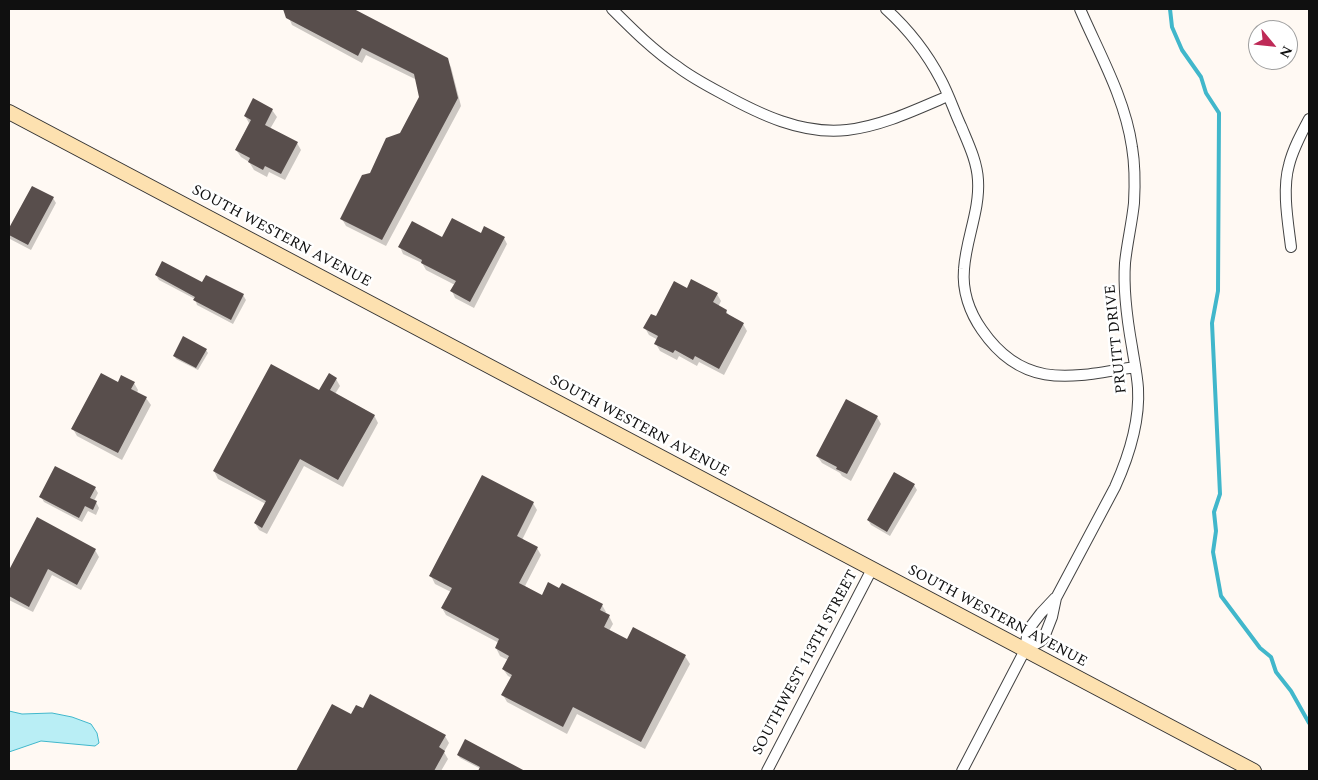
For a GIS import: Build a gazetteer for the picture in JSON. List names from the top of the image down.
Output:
{
  "streets": {
    "main road": ["SOUTH WESTERN AVENUE"],
    "street": ["PRUITT DRIVE", "SOUTHWEST 113TH STREET"]
  },
  "crossings": [
    ["SOUTH WESTERN AVENUE", "PRUITT DRIVE"],
    ["SOUTH WESTERN AVENUE", "SOUTHWEST 113TH STREET"]
  ],
  "north": "bottom right"
}
